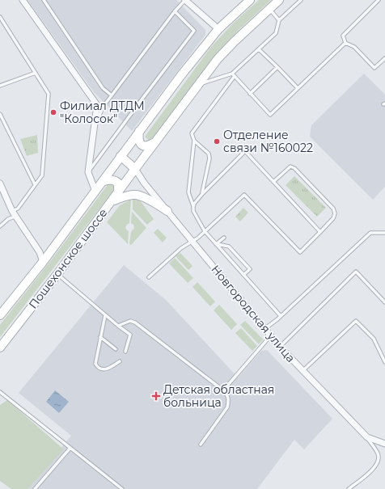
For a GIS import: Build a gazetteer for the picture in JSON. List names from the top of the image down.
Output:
{
  "streets": {
    "main road": ["Пошехонское шоссе"],
    "street": ["Новгородская улица"]
  },
  "crossings": [
    ["Пошехонское шоссе", "Новгородская улица"]
  ],
  "places": {
    "other": ["Филиал ДТДМ \"Колосок\"", "Отделение связи №160022"],
    "health": ["Детская областная больница"]
  }
}
